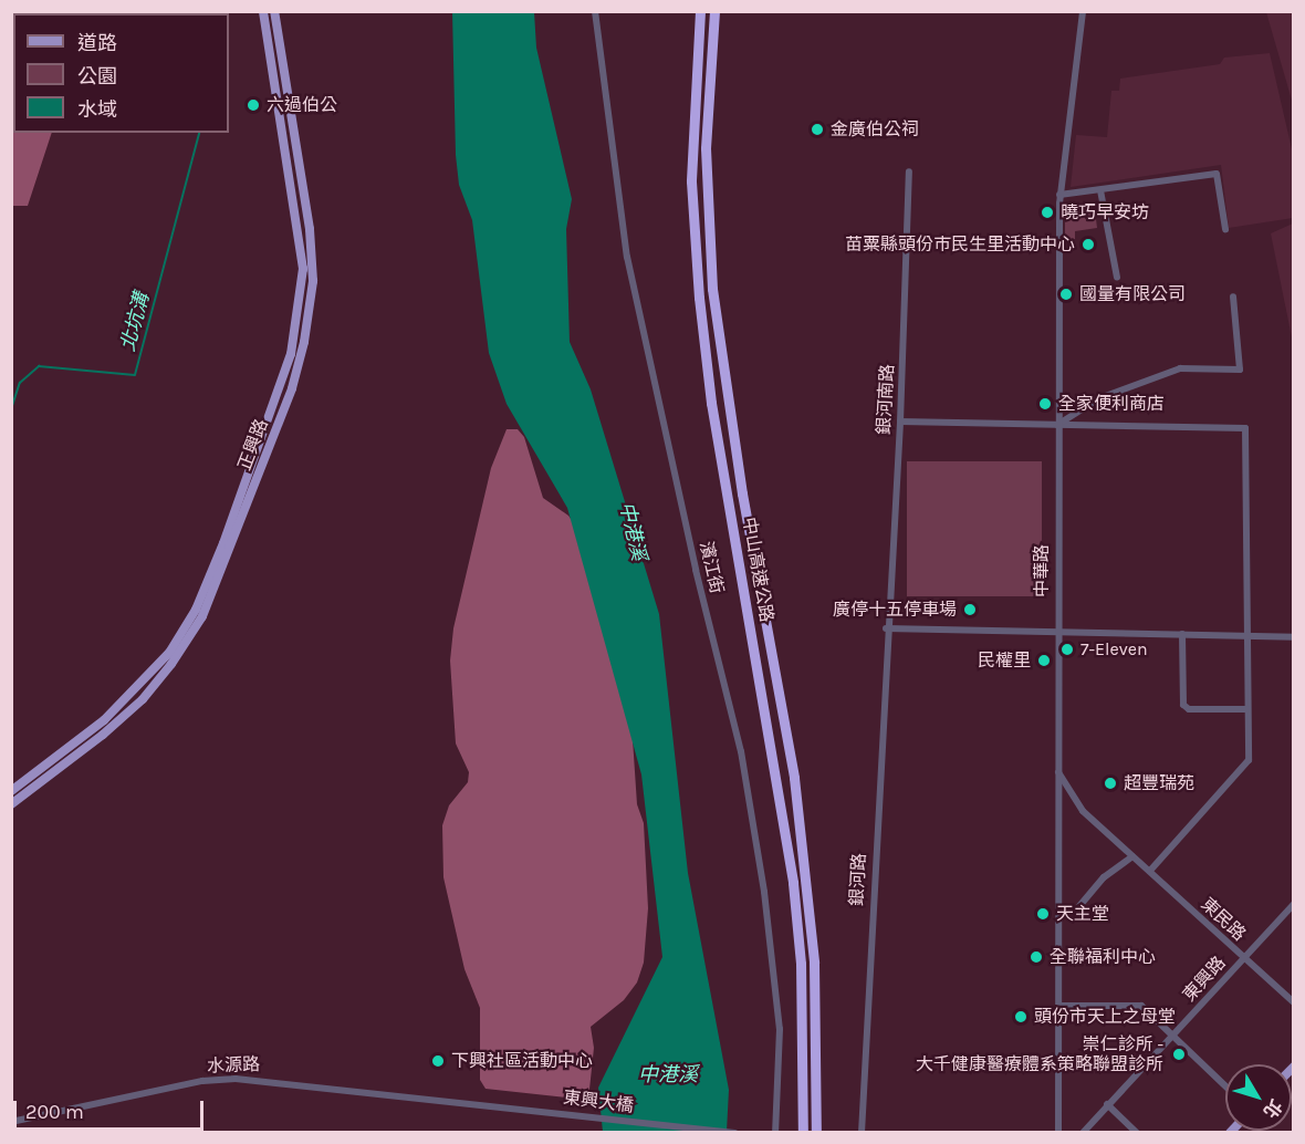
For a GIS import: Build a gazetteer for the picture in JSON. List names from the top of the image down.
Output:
{
  "streets": {
    "highway": ["中山高速公路"],
    "main road": ["正興路"],
    "street": [
      "銀河南路",
      "濱江街",
      "中華路",
      "銀河路",
      "東民路",
      "東興路",
      "水源路",
      "東興大橋"
    ]
  },
  "crossings": [
    ["銀河南路", "銀河路"],
    ["中華路", "東民路"],
    ["東民路", "東興路"],
    ["水源路", "東興大橋"]
  ],
  "water": ["北坑溝", "中港溪"],
  "places": [
    "六過伯公",
    "金廣伯公祠",
    "曉巧早安坊",
    "苗粟縣頭份巿民生里活動中心",
    "國量有限公司",
    "全家便利商店",
    "廣停十五停車場",
    "7-Eleven",
    "民權里",
    "超豐瑞苑",
    "天主堂",
    "全聯福利中心",
    "頭份市天上之母堂",
    "崇仁診所 - 大千健康醫療體系策略聯盟診所",
    "下興社區活動中心"
  ],
  "legend": ["道路", "公園", "水域"],
  "scale_bar": "200 m",
  "north": "bottom right"
}
